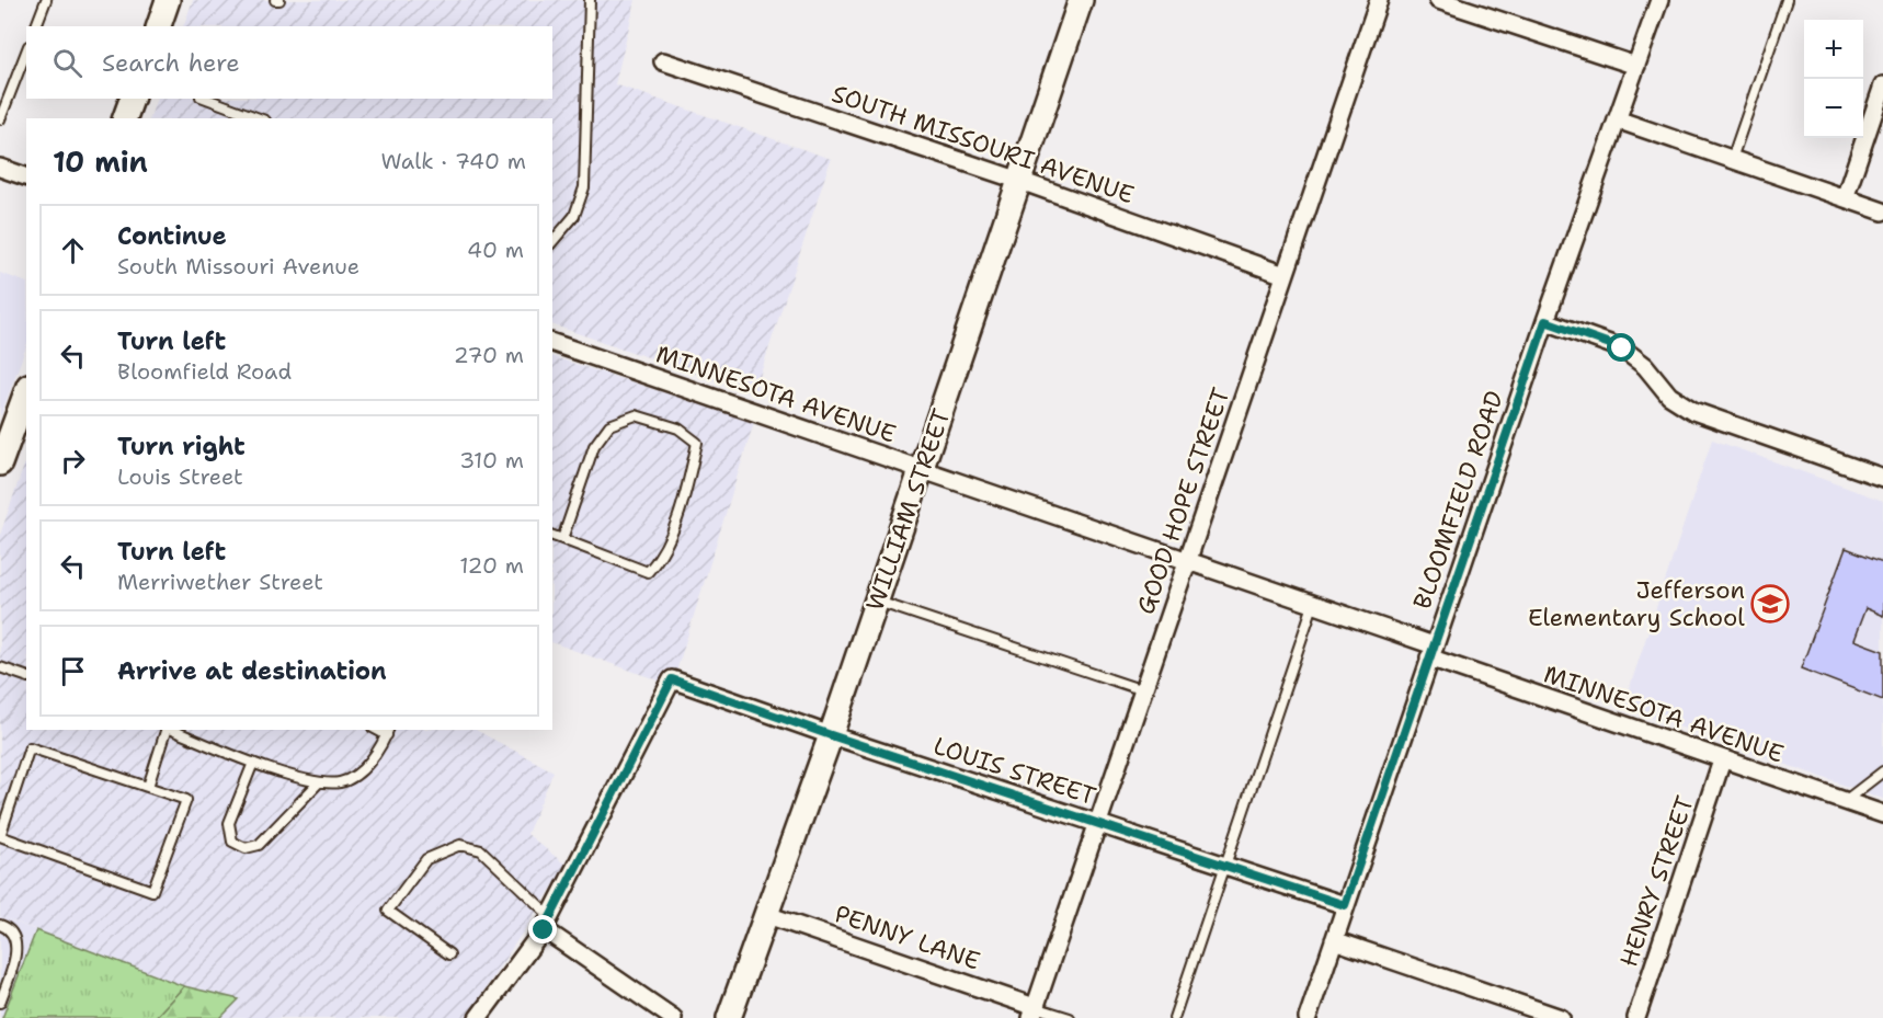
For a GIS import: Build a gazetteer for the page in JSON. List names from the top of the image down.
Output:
{
  "streets": {
    "main road": ["WILLIAM STREET"],
    "street": [
      "SOUTH MISSOURI AVENUE",
      "MINNESOTA AVENUE",
      "BLOOMFIELD ROAD",
      "GOOD HOPE STREET",
      "LOUIS STREET",
      "HENRY STREET",
      "PENNY LANE"
    ]
  },
  "crossings": [
    ["SOUTH MISSOURI AVENUE", "GOOD HOPE STREET"],
    ["SOUTH MISSOURI AVENUE", "WILLIAM STREET"],
    ["MINNESOTA AVENUE", "BLOOMFIELD ROAD"],
    ["MINNESOTA AVENUE", "GOOD HOPE STREET"],
    ["MINNESOTA AVENUE", "WILLIAM STREET"],
    ["MINNESOTA AVENUE", "HENRY STREET"],
    ["BLOOMFIELD ROAD", "LOUIS STREET"],
    ["GOOD HOPE STREET", "LOUIS STREET"],
    ["GOOD HOPE STREET", "PENNY LANE"],
    ["WILLIAM STREET", "LOUIS STREET"],
    ["WILLIAM STREET", "PENNY LANE"]
  ],
  "places": {
    "school or university": ["Jefferson Elementary School"]
  },
  "page": {
    "map_buttons": ["+", "−"],
    "search": "Search here",
    "heading": ["10 min", "Walk · 740 m"],
    "list": [
      ["Continue", "South Missouri Avenue", "40 m"],
      ["Turn left", "Bloomfield Road", "270 m"],
      ["Turn right", "Louis Street", "310 m"],
      ["Turn left", "Merriwether Street", "120 m"],
      "Arrive at destination"
    ]
  }
}
